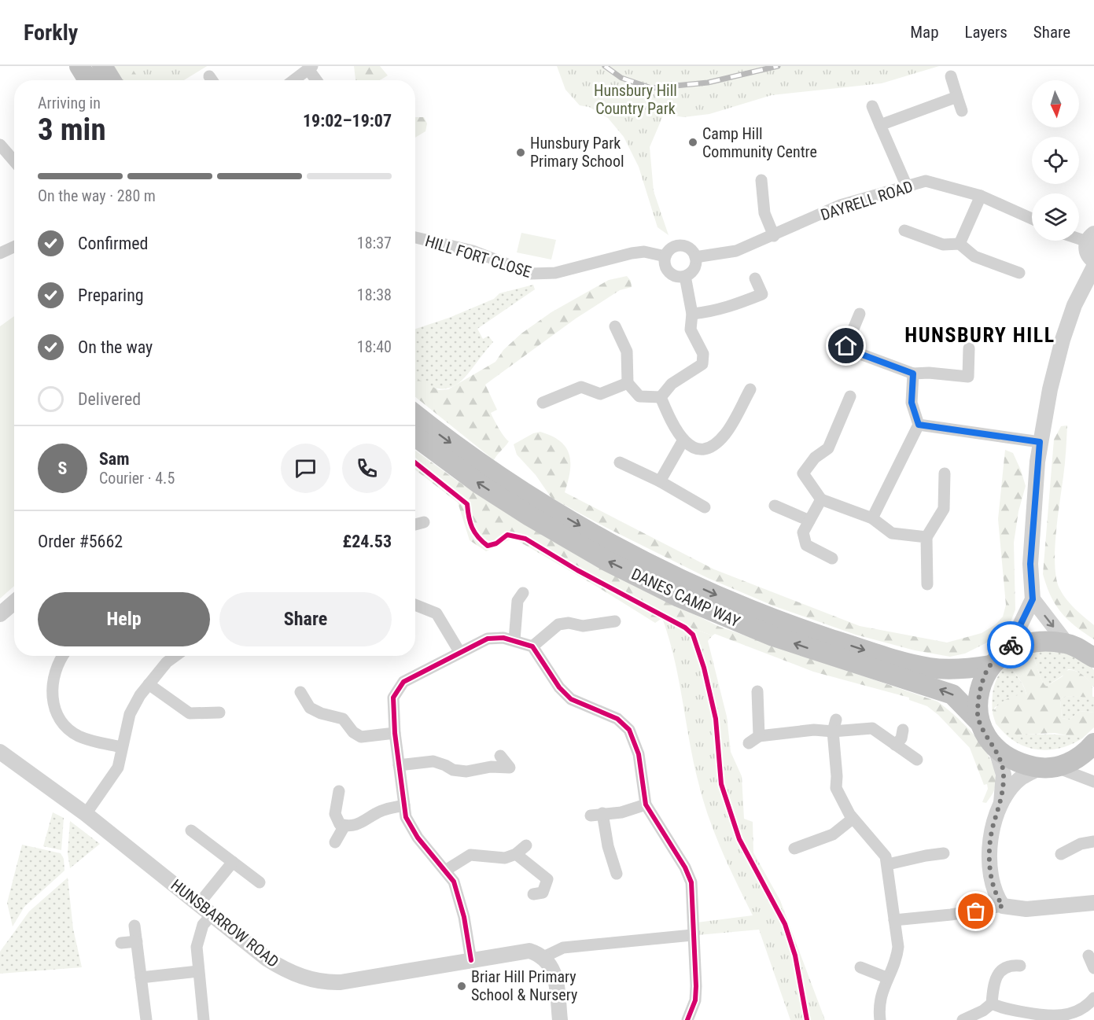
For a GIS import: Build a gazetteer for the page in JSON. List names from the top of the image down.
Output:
{
  "streets": {
    "highway": ["DANES CAMP WAY"],
    "street": ["DAYRELL ROAD", "HILL FORT CLOSE", "HUNSBARROW ROAD"]
  },
  "crossings": [
    ["DAYRELL ROAD", "HILL FORT CLOSE"]
  ],
  "districts": ["HUNSBURY HILL"],
  "parks": ["Hunsbury Hill Country Park"],
  "places": ["Camp Hill Community Centre", "Hunsbury Park Primary School", "Briar Hill Primary School & Nursery"],
  "north": "bottom",
  "page": {
    "header": "Forkly",
    "nav": ["Map", "Layers", "Share"],
    "heading": ["3 min", "Arriving in", "19:02–19:07"],
    "panel": [
      "Sam",
      "Courier · 4.5",
      "Order #5662",
      "£24.53"
    ],
    "bar": "On the way · 280 m",
    "list": [
      ["Confirmed", "18:37"],
      ["Preparing", "18:38"],
      ["On the way", "18:40"],
      "Delivered"
    ],
    "round": "S",
    "buttons": ["Help", "Share"]
  }
}
